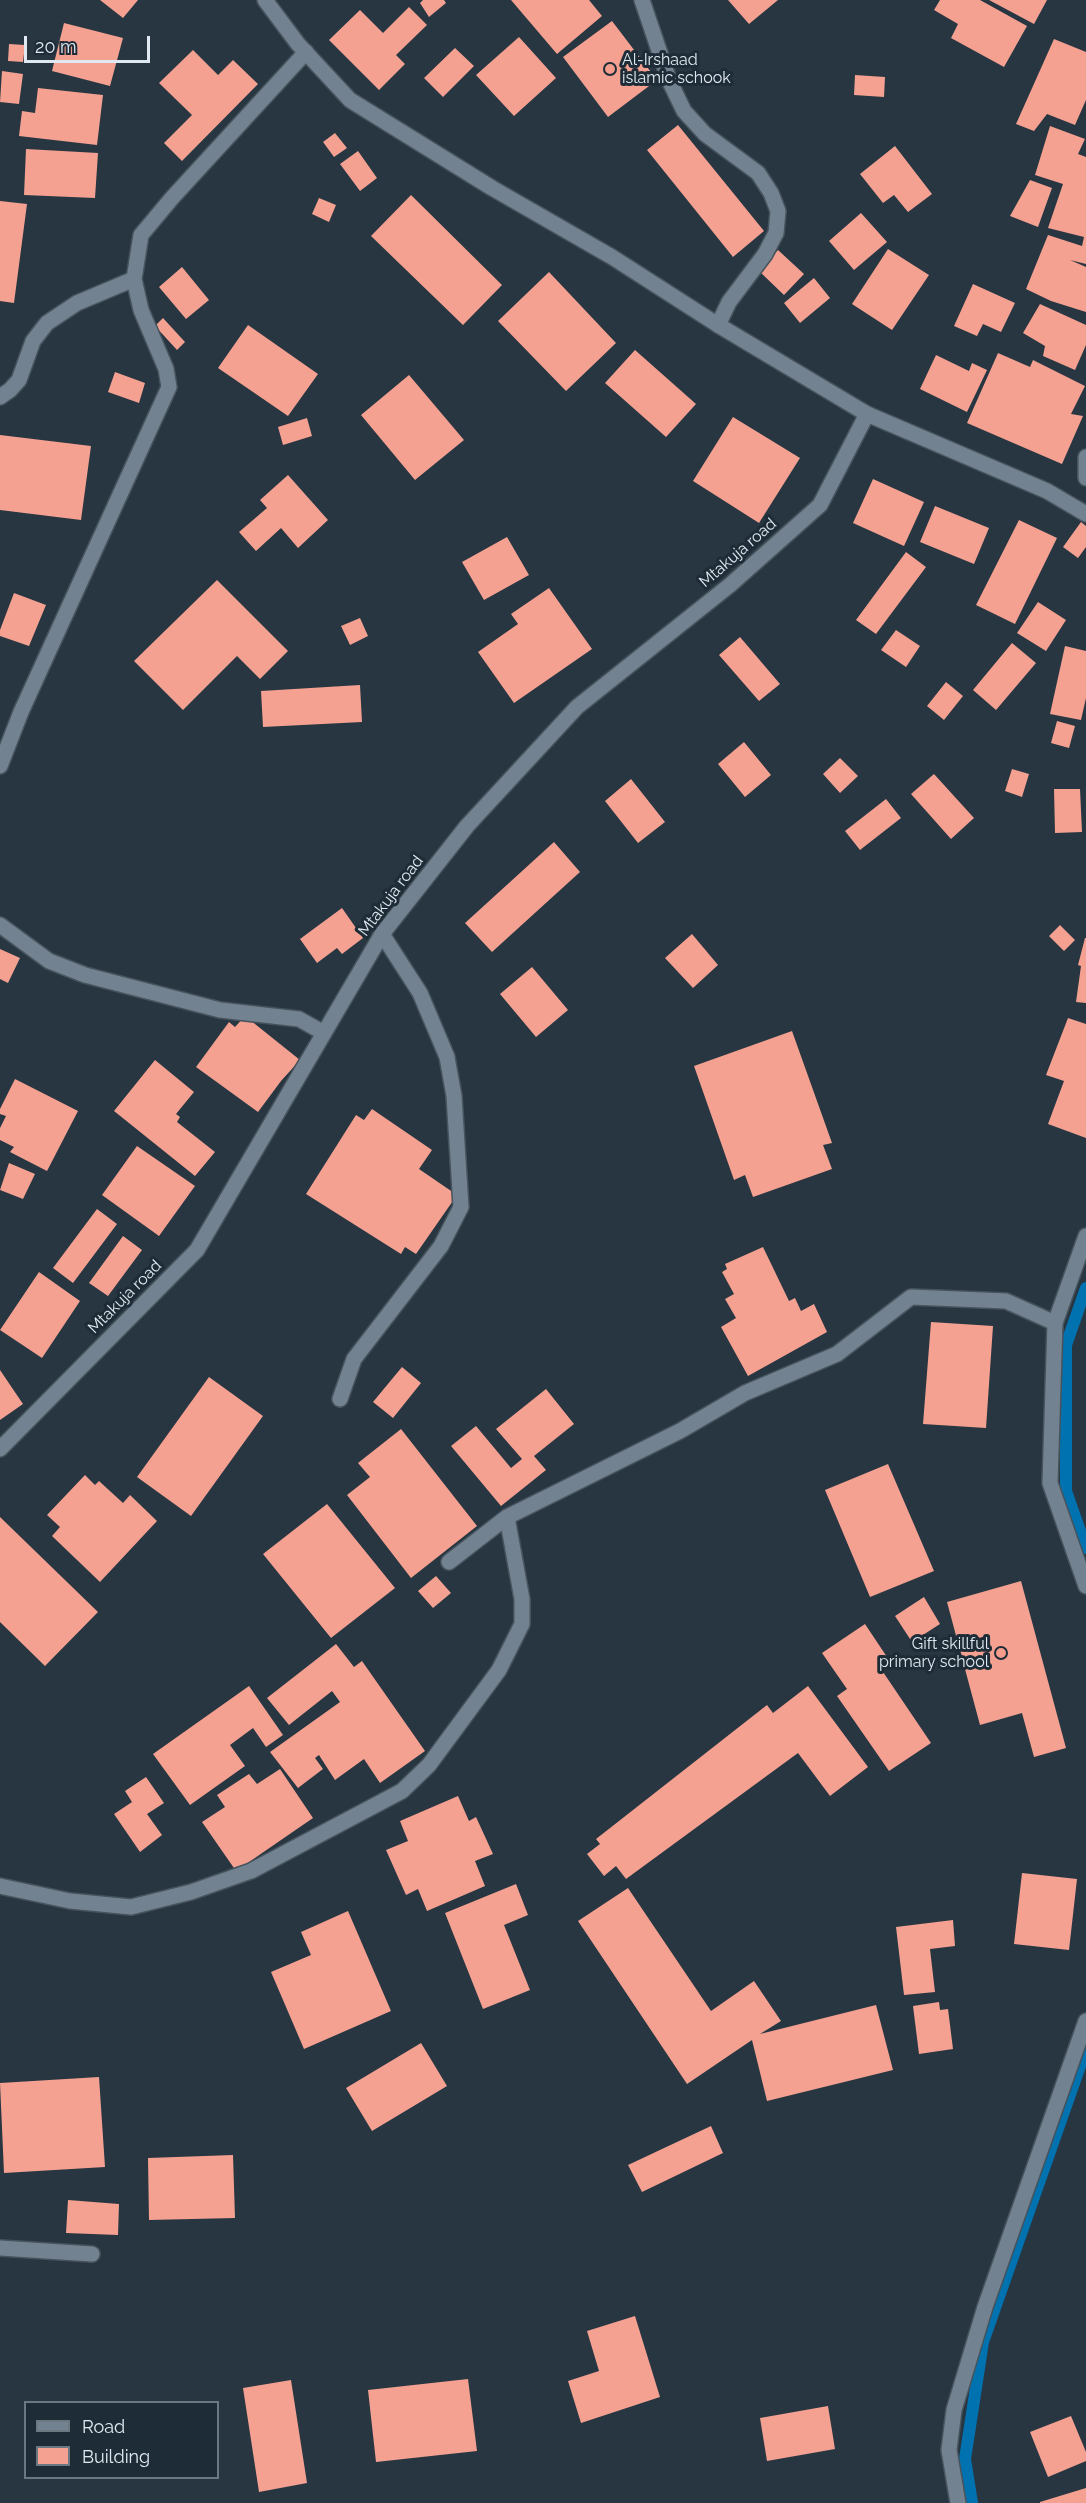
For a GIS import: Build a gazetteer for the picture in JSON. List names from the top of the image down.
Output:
{
  "streets": {
    "street": ["Mtakuja road"]
  },
  "places": ["Al-Irshaad islamic schook", "Gift skillful primary school"],
  "legend": ["Road", "Building"],
  "scale_bar": "20 m"
}
